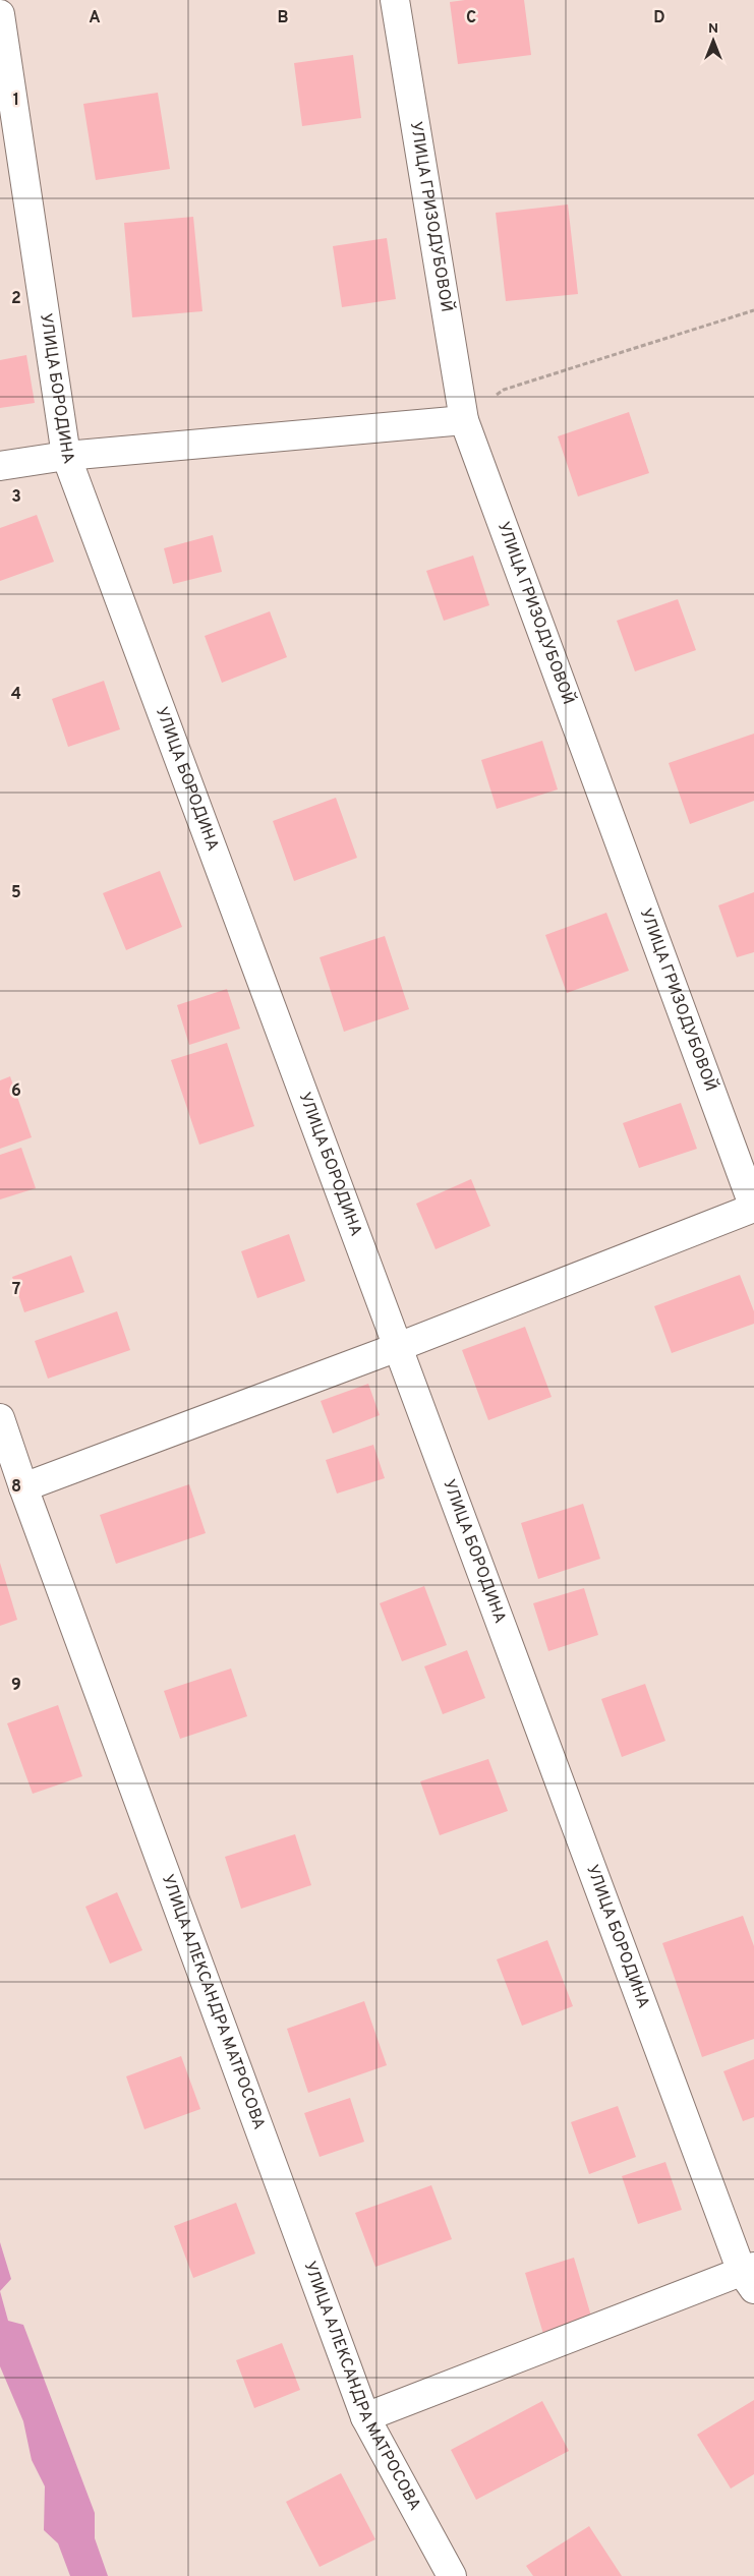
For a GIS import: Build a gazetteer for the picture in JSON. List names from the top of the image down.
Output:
{
  "streets": {
    "street": ["УЛИЦА ГРИЗОДУБОВОЙ", "УЛИЦА БОРОДИНА", "УЛИЦА АЛЕКСАНДРА МАТРОСОВА"]
  },
  "north": "top",
  "grid": {
    "columns": [
      "A",
      "B",
      "C",
      "D"
    ],
    "rows": [
      "1",
      "2",
      "3",
      "4",
      "5",
      "6",
      "7",
      "8",
      "9"
    ]
  }
}
